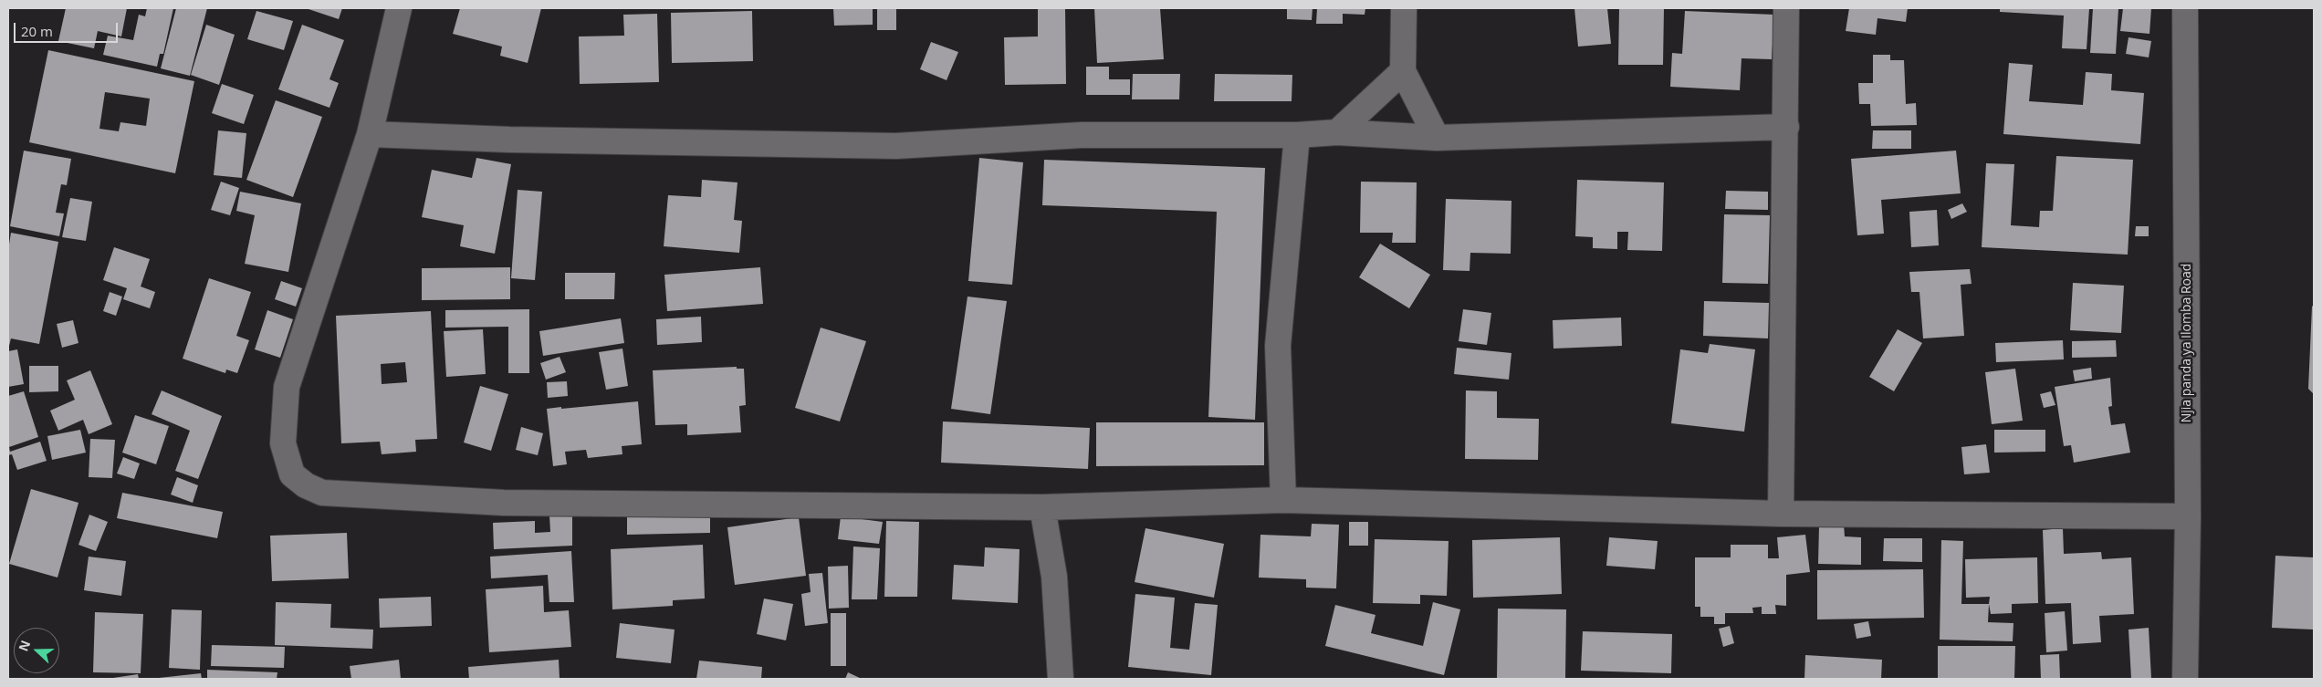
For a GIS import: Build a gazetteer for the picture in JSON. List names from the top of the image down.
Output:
{
  "streets": {
    "street": ["Njia panda ya Ilomba Road"]
  },
  "scale_bar": "20 m",
  "north": "left"
}
